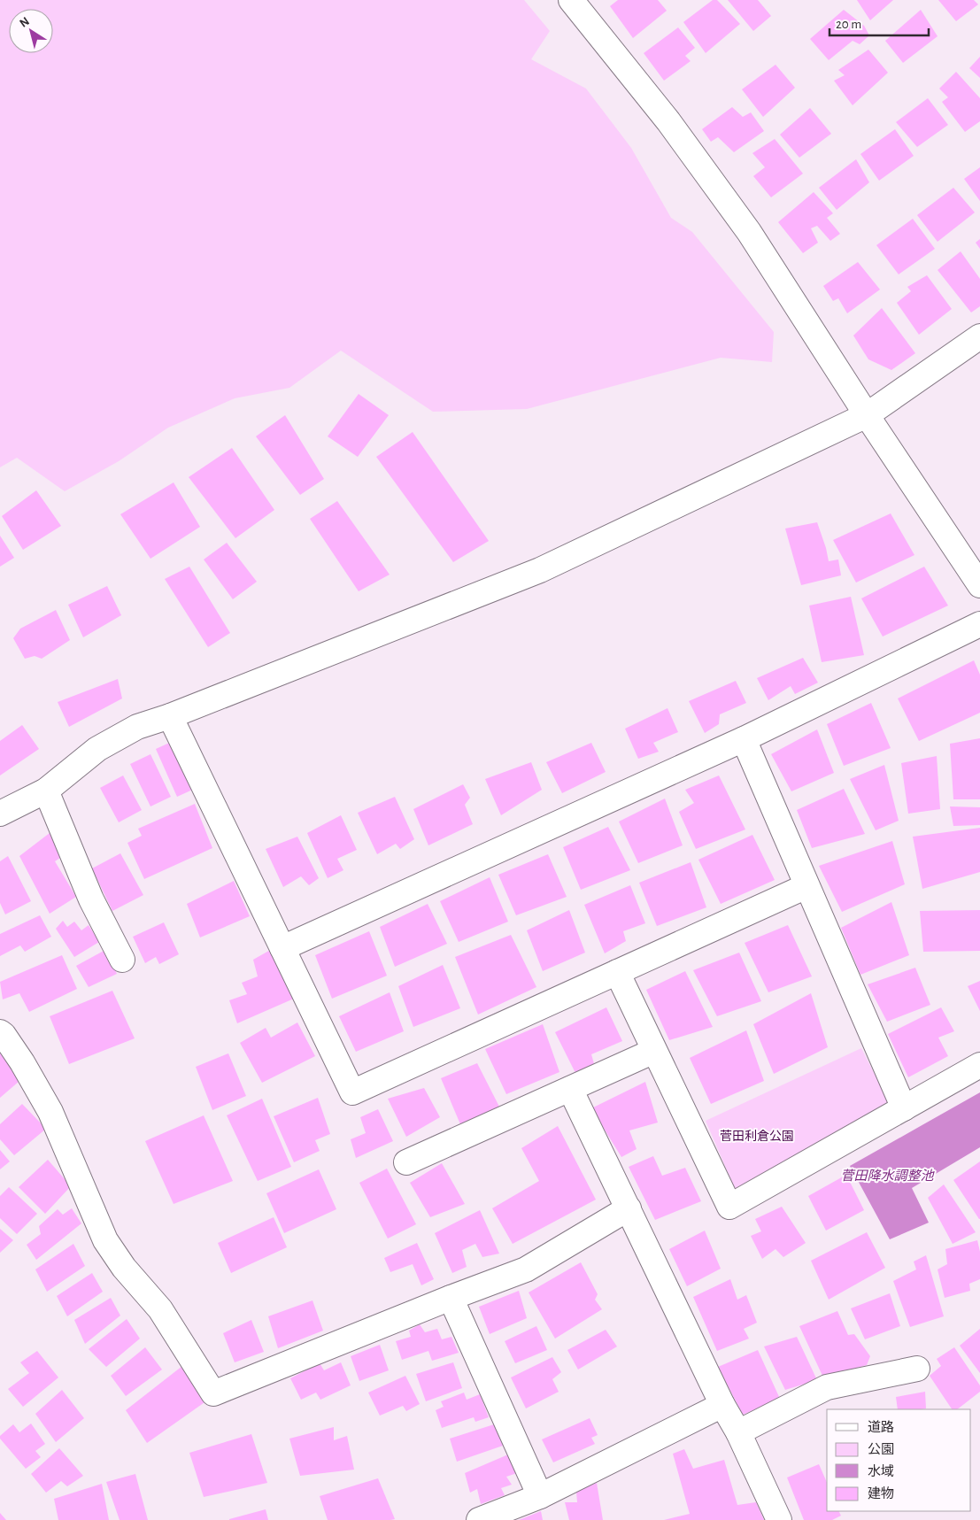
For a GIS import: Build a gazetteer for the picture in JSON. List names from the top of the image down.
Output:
{
  "water": ["菅田降水調整池"],
  "parks": ["菅田利倉公園"],
  "legend": [
    "道路",
    "公園",
    "水域",
    "建物"
  ],
  "scale_bar": "20 m",
  "north": "top left"
}
